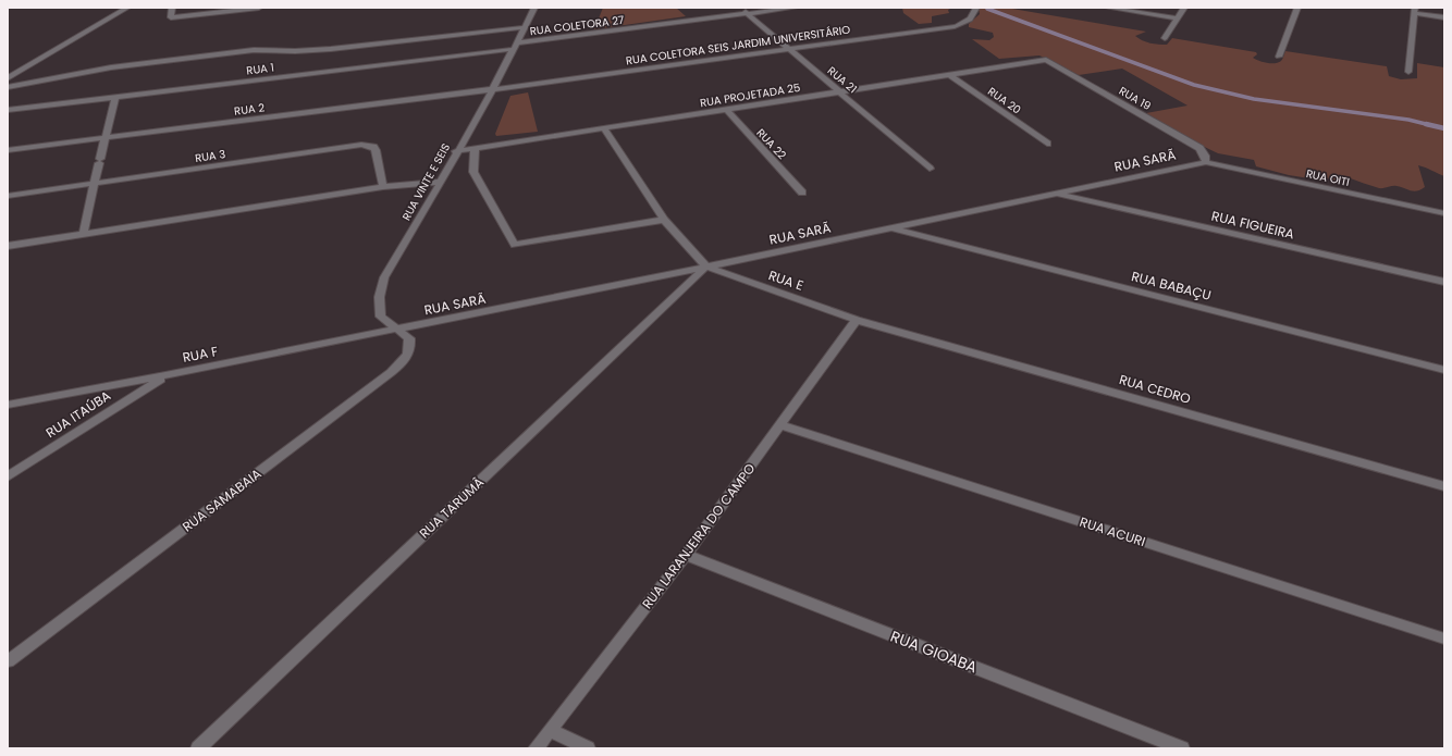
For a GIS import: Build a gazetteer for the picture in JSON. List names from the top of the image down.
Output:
{
  "streets": {
    "street": [
      "RUA COLETORA 27",
      "RUA COLETORA SEIS JARDIM UNIVERSITÁRIO",
      "RUA 1",
      "RUA 21",
      "RUA PROJETADA 25",
      "RUA 19",
      "RUA 20",
      "RUA 2",
      "RUA 22",
      "RUA 3",
      "RUA SARÃ",
      "RUA OITI",
      "RUA VINTE E SEIS",
      "RUA FIGUEIRA",
      "RUA E",
      "RUA BABAÇU",
      "RUA F",
      "RUA CEDRO",
      "RUA ITAÚBA",
      "RUA SAMABAIA",
      "RUA TARUMÂ",
      "RUA ACURI",
      "RUA LARANJEIRA DO CAMPO",
      "RUA GIOABA"
    ]
  },
  "crossings": [
    ["RUA COLETORA 27", "RUA 1"],
    ["RUA COLETORA 27", "RUA 21"],
    ["RUA COLETORA 27", "RUA VINTE E SEIS"],
    ["RUA COLETORA SEIS JARDIM UNIVERSITÁRIO", "RUA 21"],
    ["RUA COLETORA SEIS JARDIM UNIVERSITÁRIO", "RUA 2"],
    ["RUA COLETORA SEIS JARDIM UNIVERSITÁRIO", "RUA VINTE E SEIS"],
    ["RUA 1", "RUA VINTE E SEIS"],
    ["RUA 21", "RUA PROJETADA 25"],
    ["RUA PROJETADA 25", "RUA 19"],
    ["RUA PROJETADA 25", "RUA 20"],
    ["RUA PROJETADA 25", "RUA 22"],
    ["RUA PROJETADA 25", "RUA VINTE E SEIS"],
    ["RUA 19", "RUA SARÃ"],
    ["RUA 19", "RUA OITI"],
    ["RUA 2", "RUA VINTE E SEIS"],
    ["RUA SARÃ", "RUA OITI"],
    ["RUA SARÃ", "RUA VINTE E SEIS"],
    ["RUA SARÃ", "RUA FIGUEIRA"],
    ["RUA SARÃ", "RUA E"],
    ["RUA SARÃ", "RUA BABAÇU"],
    ["RUA SARÃ", "RUA F"],
    ["RUA SARÃ", "RUA SAMABAIA"],
    ["RUA SARÃ", "RUA TARUMÂ"],
    ["RUA VINTE E SEIS", "RUA F"],
    ["RUA VINTE E SEIS", "RUA SAMABAIA"],
    ["RUA E", "RUA CEDRO"],
    ["RUA E", "RUA TARUMÂ"],
    ["RUA E", "RUA LARANJEIRA DO CAMPO"],
    ["RUA F", "RUA ITAÚBA"],
    ["RUA F", "RUA SAMABAIA"],
    ["RUA CEDRO", "RUA LARANJEIRA DO CAMPO"],
    ["RUA ACURI", "RUA LARANJEIRA DO CAMPO"],
    ["RUA LARANJEIRA DO CAMPO", "RUA GIOABA"]
  ]
}
